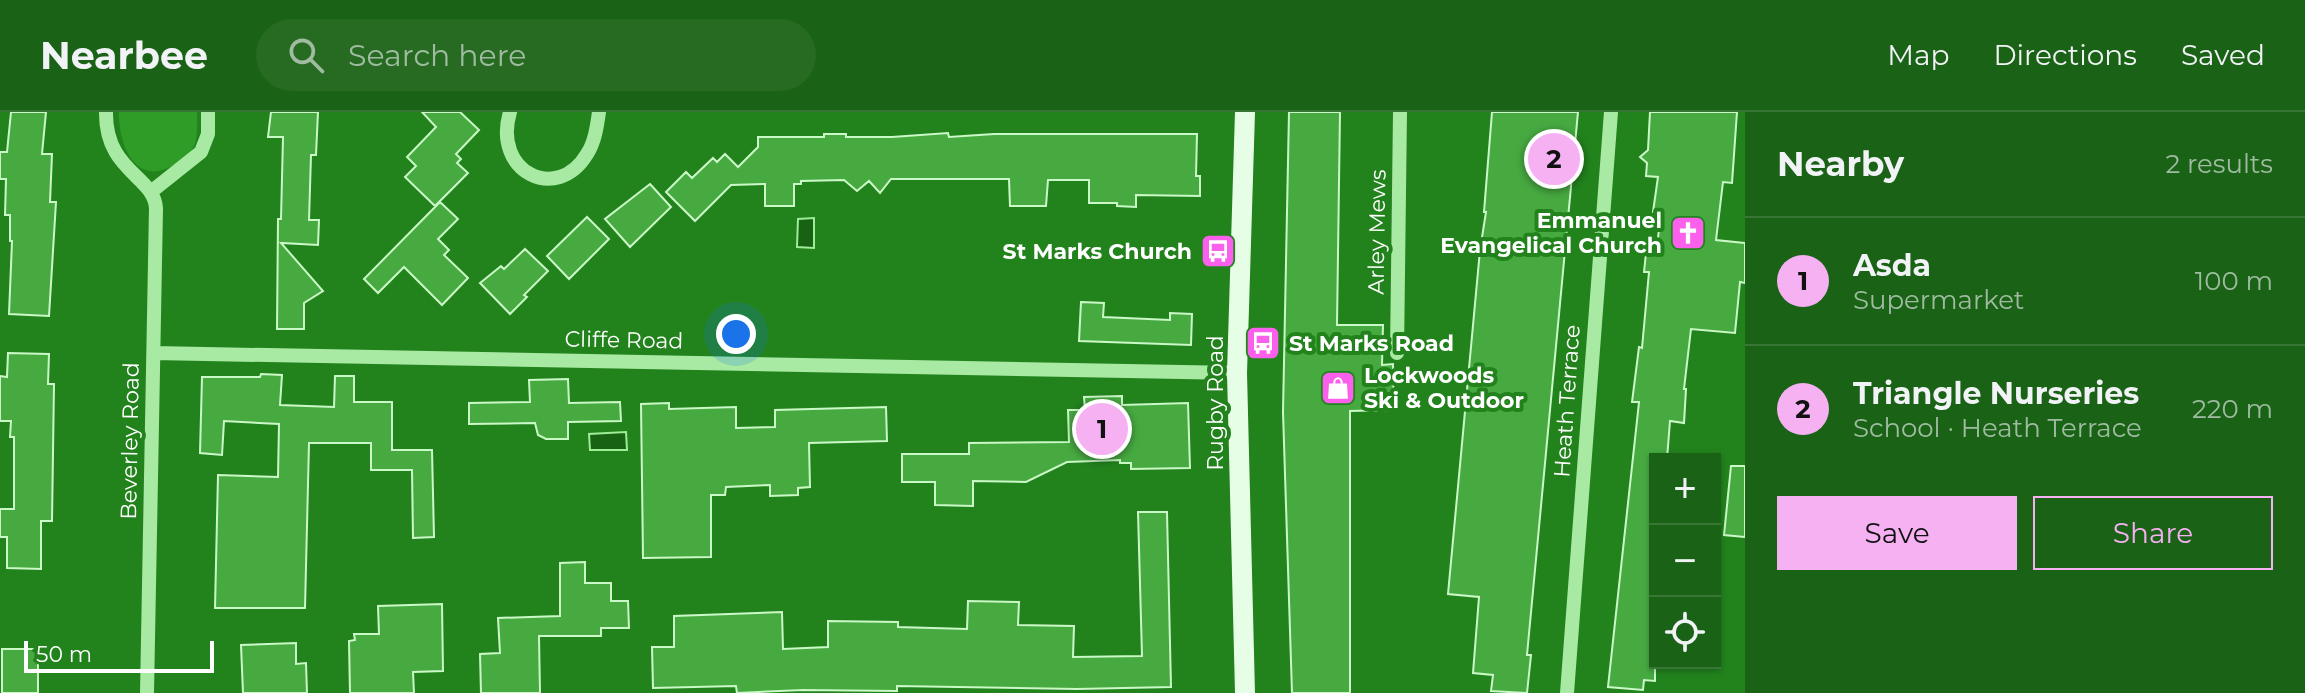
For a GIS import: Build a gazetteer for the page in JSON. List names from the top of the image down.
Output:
{
  "streets": {
    "main road": ["Rugby Road"],
    "street": [
      "Arley Mews",
      "Cliffe Road",
      "Heath Terrace",
      "Beverley Road"
    ]
  },
  "crossings": [
    ["Cliffe Road", "Rugby Road"],
    ["Cliffe Road", "Beverley Road"]
  ],
  "places": {
    "church": ["Emmanuel Evangelical Church"],
    "bus stop": ["St Marks Church", "St Marks Road"],
    "shop": ["Lockwoods Ski & Outdoor"]
  },
  "scale_bar": "50 m",
  "page": {
    "header": "Nearbee",
    "search": "Search here",
    "nav": ["Map", "Directions", "Saved"],
    "heading": ["Nearby", "2 results"],
    "pins": ["2", "1"],
    "list": [
      {
        "mark": "1",
        "name": "Asda",
        "note": "Supermarket",
        "value": "100 m"
      },
      {
        "mark": "2",
        "name": "Triangle Nurseries",
        "note": "School · Heath Terrace",
        "value": "220 m"
      }
    ],
    "map_buttons": ["+", "−"],
    "buttons": ["Save", "Share"],
    "scale": "50 m"
  }
}
